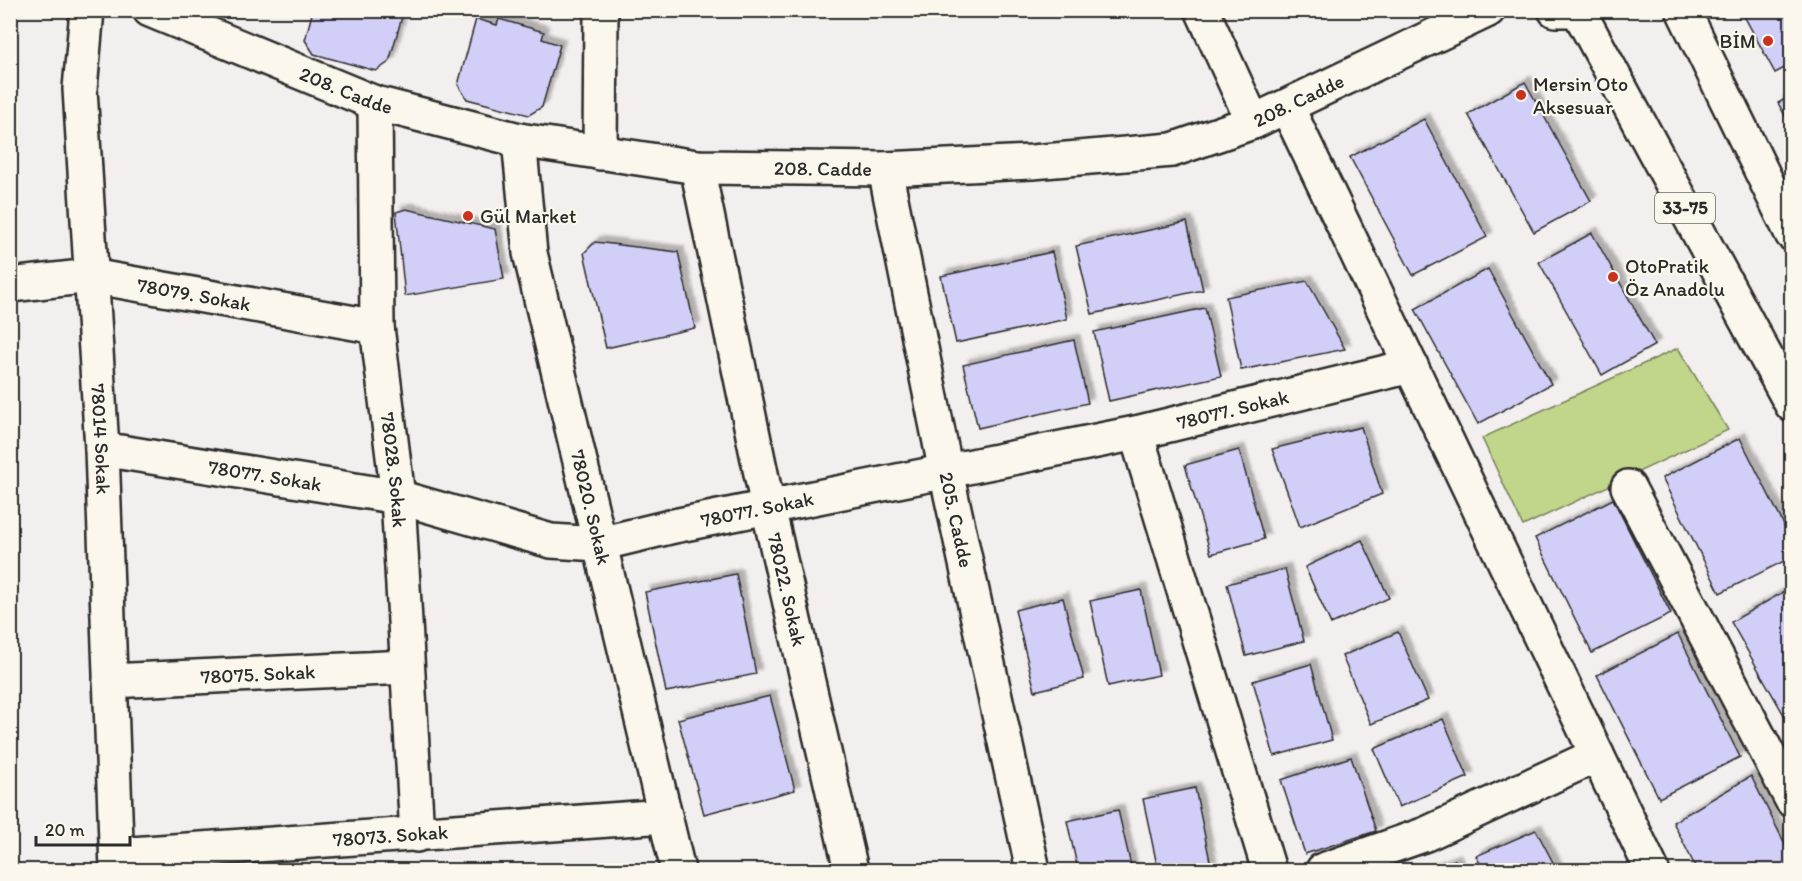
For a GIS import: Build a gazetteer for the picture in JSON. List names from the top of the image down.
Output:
{
  "streets": {
    "street": [
      "208. Cadde",
      "33-75",
      "78079. Sokak",
      "78077. Sokak",
      "78014 Sokak",
      "78028. Sokak",
      "78020. Sokak",
      "205. Cadde",
      "78022. Sokak",
      "78075. Sokak",
      "78073. Sokak"
    ]
  },
  "crossings": [
    ["208. Cadde", "78028. Sokak"],
    ["208. Cadde", "78020. Sokak"],
    ["208. Cadde", "205. Cadde"],
    ["208. Cadde", "78022. Sokak"],
    ["78079. Sokak", "78014 Sokak"],
    ["78079. Sokak", "78028. Sokak"],
    ["78077. Sokak", "78014 Sokak"],
    ["78077. Sokak", "78028. Sokak"],
    ["78077. Sokak", "78020. Sokak"],
    ["78077. Sokak", "205. Cadde"],
    ["78077. Sokak", "78022. Sokak"],
    ["78014 Sokak", "78075. Sokak"],
    ["78014 Sokak", "78073. Sokak"],
    ["78028. Sokak", "78075. Sokak"],
    ["78028. Sokak", "78073. Sokak"],
    ["78020. Sokak", "78073. Sokak"]
  ],
  "places": [
    "BİM",
    "Mersin Oto Aksesuar",
    "Gül Market",
    "OtoPratik Öz Anadolu"
  ],
  "scale_bar": "20 m"
}
